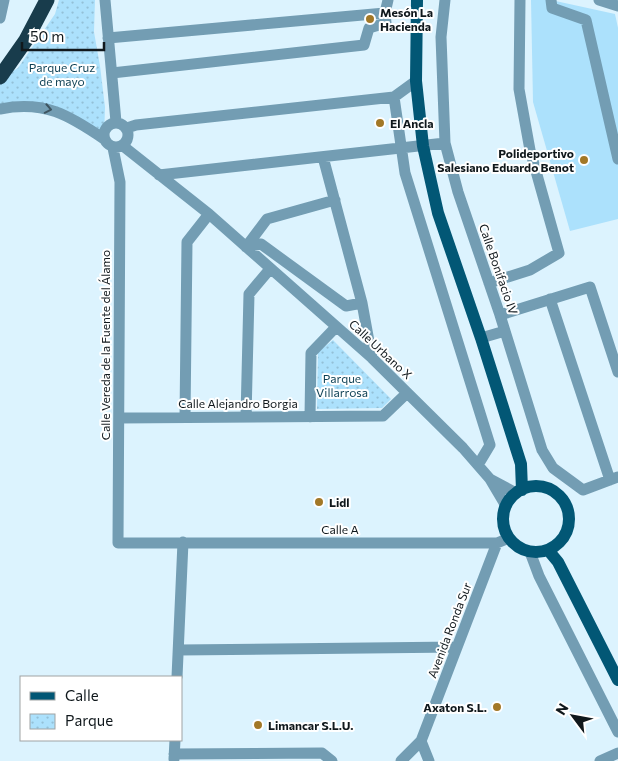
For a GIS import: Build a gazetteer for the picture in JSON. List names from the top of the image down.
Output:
{
  "streets": {
    "street": [
      "Calle Bonifacio IV",
      "Calle Vereda de la Fuente del Álamo",
      "Calle Urbano X",
      "Calle Alejandro Borgia",
      "Calle A",
      "Avenida Ronda Sur"
    ]
  },
  "crossings": [
    ["Calle Vereda de la Fuente del Álamo", "Calle Urbano X"],
    ["Calle Vereda de la Fuente del Álamo", "Calle Alejandro Borgia"],
    ["Calle Vereda de la Fuente del Álamo", "Calle A"],
    ["Calle Urbano X", "Calle Alejandro Borgia"],
    ["Calle A", "Avenida Ronda Sur"]
  ],
  "parks": ["Parque Cruz de mayo", "Parque Villarrosa"],
  "places": [
    "Mesón La Hacienda",
    "El Ancla",
    "Polideportivo Salesiano Eduardo Benot",
    "Lidl",
    "Axaton S.L.",
    "Limancar S.L.U."
  ],
  "legend": ["Calle", "Parque"],
  "scale_bar": "50 m",
  "north": "top left"
}
